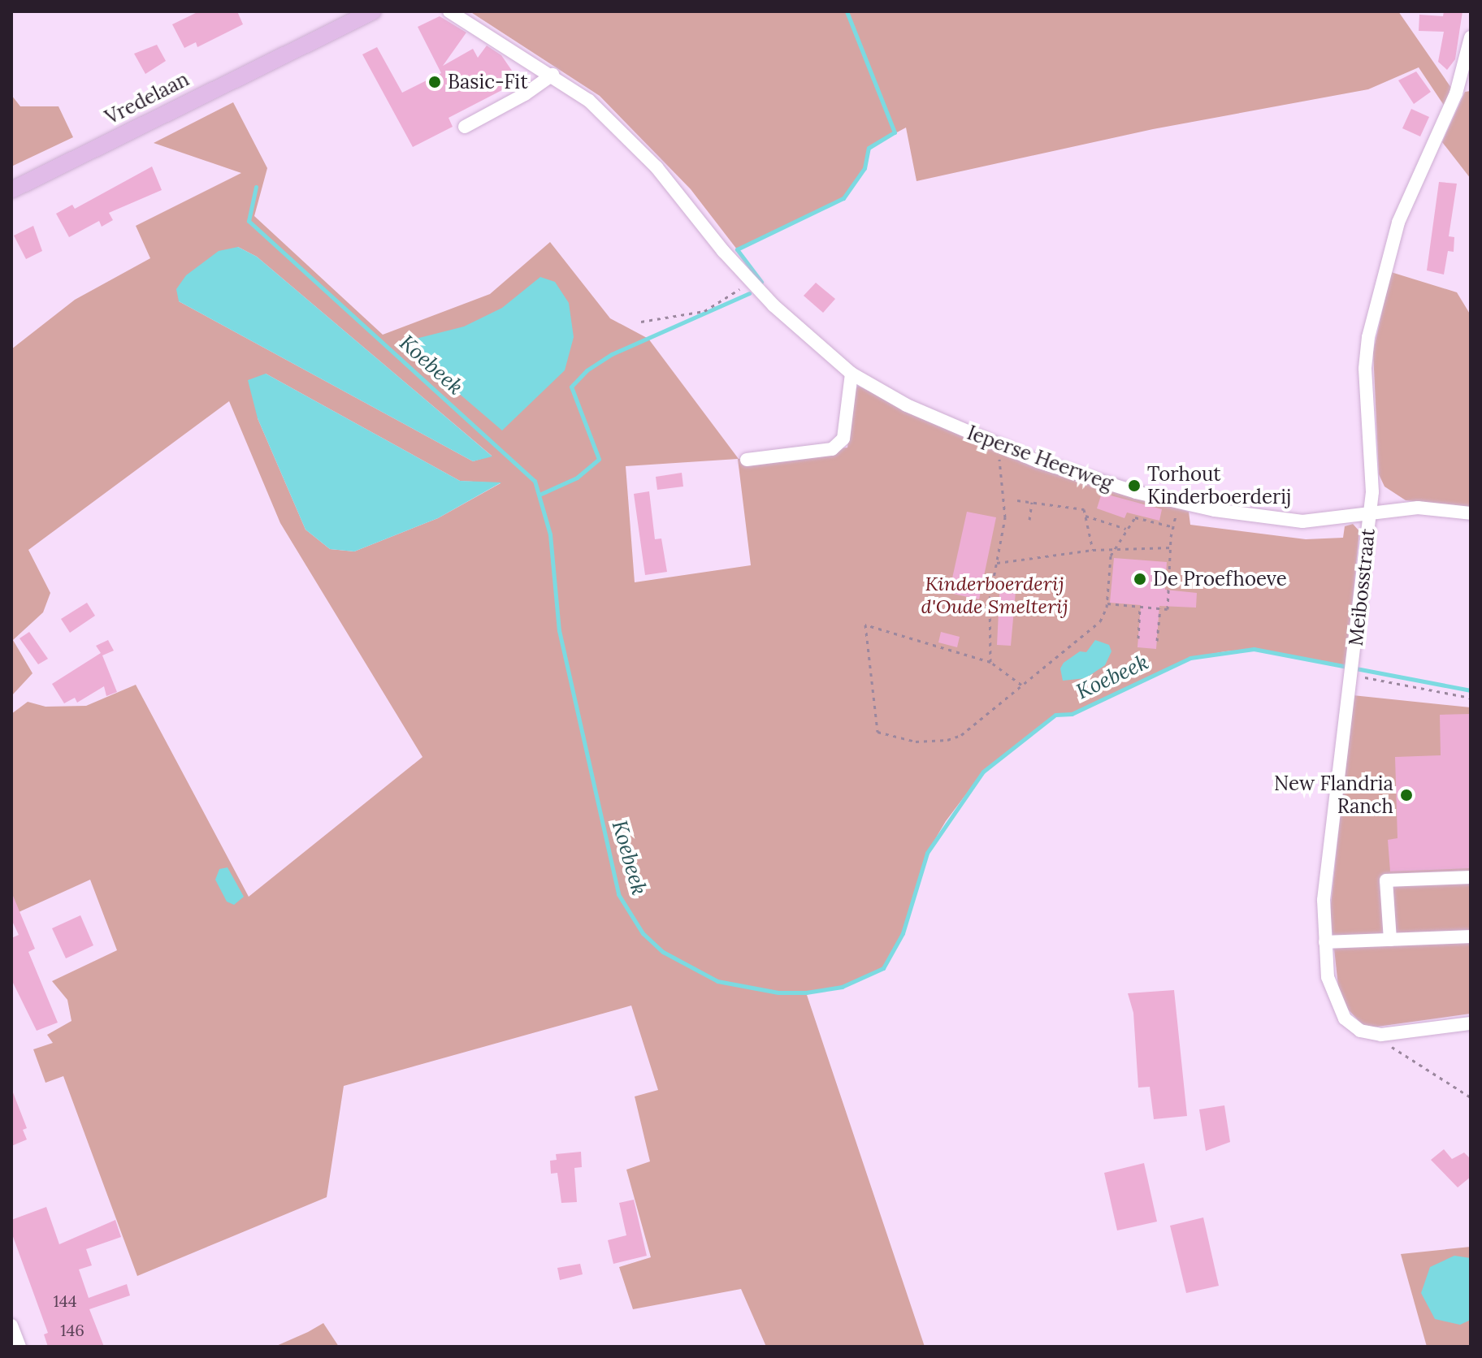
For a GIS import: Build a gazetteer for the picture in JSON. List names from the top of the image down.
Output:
{
  "streets": {
    "main road": ["Vredelaan"],
    "street": ["Ieperse Heerweg", "Meibosstraat"]
  },
  "crossings": [
    ["Ieperse Heerweg", "Meibosstraat"]
  ],
  "water": ["Koebeek"],
  "parks": ["Kinderboerderij d'Oude Smelterij"],
  "places": [
    "Basic-Fit",
    "Torhout Kinderboerderij",
    "De Proefhoeve",
    "New Flandria Ranch"
  ],
  "house_numbers": ["144", "146"]
}
